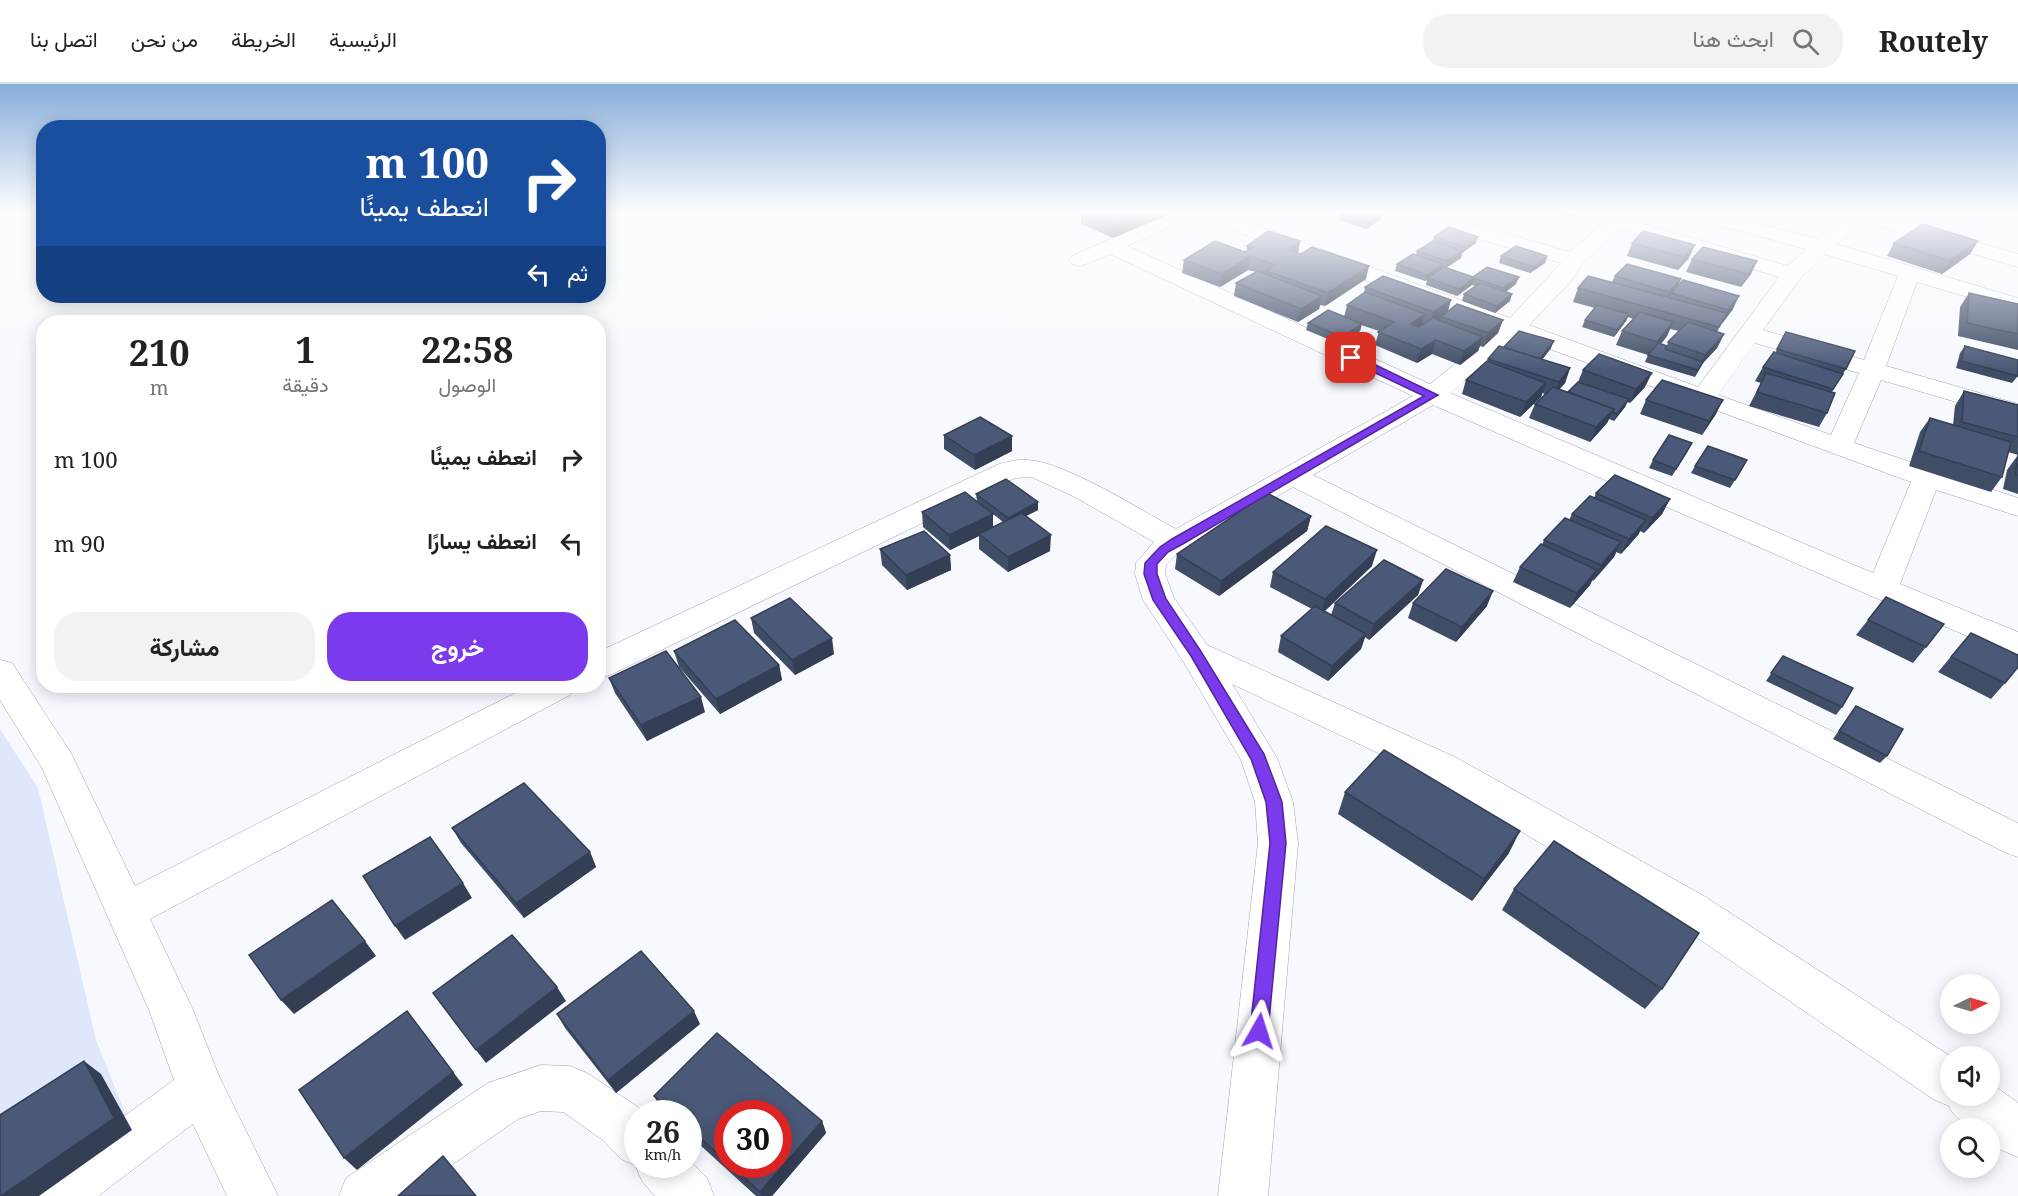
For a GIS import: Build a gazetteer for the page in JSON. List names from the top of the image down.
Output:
{
  "north": "right",
  "page": {
    "header": "Routely",
    "search": "ابحث هنا",
    "nav": [
      "الرئيسية",
      "الخريطة",
      "من نحن",
      "اتصل بنا"
    ],
    "turn": ["100 m", "انعطف يمينًا"],
    "then": "ثم",
    "eta": [
      "22:58",
      "الوصول",
      "1",
      "دقيقة",
      "210",
      "m"
    ],
    "list": [
      {
        "name": "انعطف يمينًا",
        "value": "100 m"
      },
      {
        "name": "انعطف يسارًا",
        "value": "90 m"
      }
    ],
    "buttons": ["خروج", "مشاركة"],
    "speed": "26 km/h",
    "limit": "30"
  }
}
